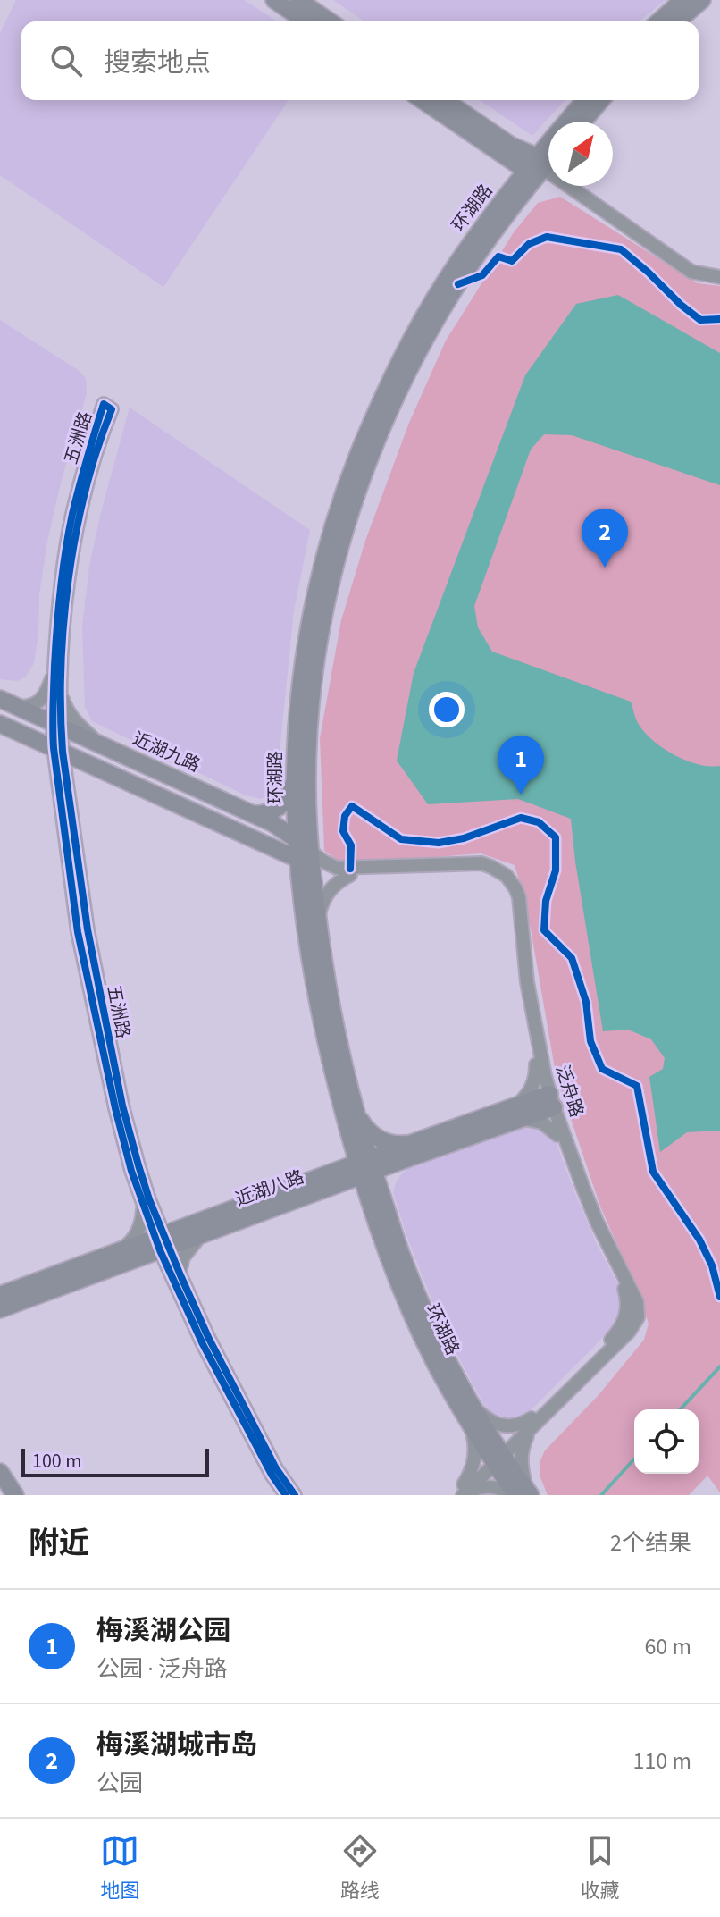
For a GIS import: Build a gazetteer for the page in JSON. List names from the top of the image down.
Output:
{
  "streets": {
    "main road": ["环湖路", "近湖九路", "近湖八路"],
    "street": ["五洲路", "泛舟路"]
  },
  "crossings": [
    ["环湖路", "近湖九路"],
    ["环湖路", "泛舟路"],
    ["环湖路", "近湖八路"],
    ["五洲路", "近湖九路"],
    ["五洲路", "近湖八路"],
    ["近湖九路", "泛舟路"],
    ["泛舟路", "近湖八路"]
  ],
  "scale_bar": "100 m",
  "north": "top right",
  "page": {
    "search": "搜索地点",
    "pins": ["2", "1"],
    "scale": "100 m",
    "heading": ["附近", "2个结果"],
    "list": [
      {
        "mark": "1",
        "name": "梅溪湖公园",
        "note": "公园 · 泛舟路",
        "value": "60 m"
      },
      {
        "mark": "2",
        "name": "梅溪湖城市岛",
        "note": "公园",
        "value": "110 m"
      }
    ],
    "nav": ["地图", "路线", "收藏"]
  }
}
